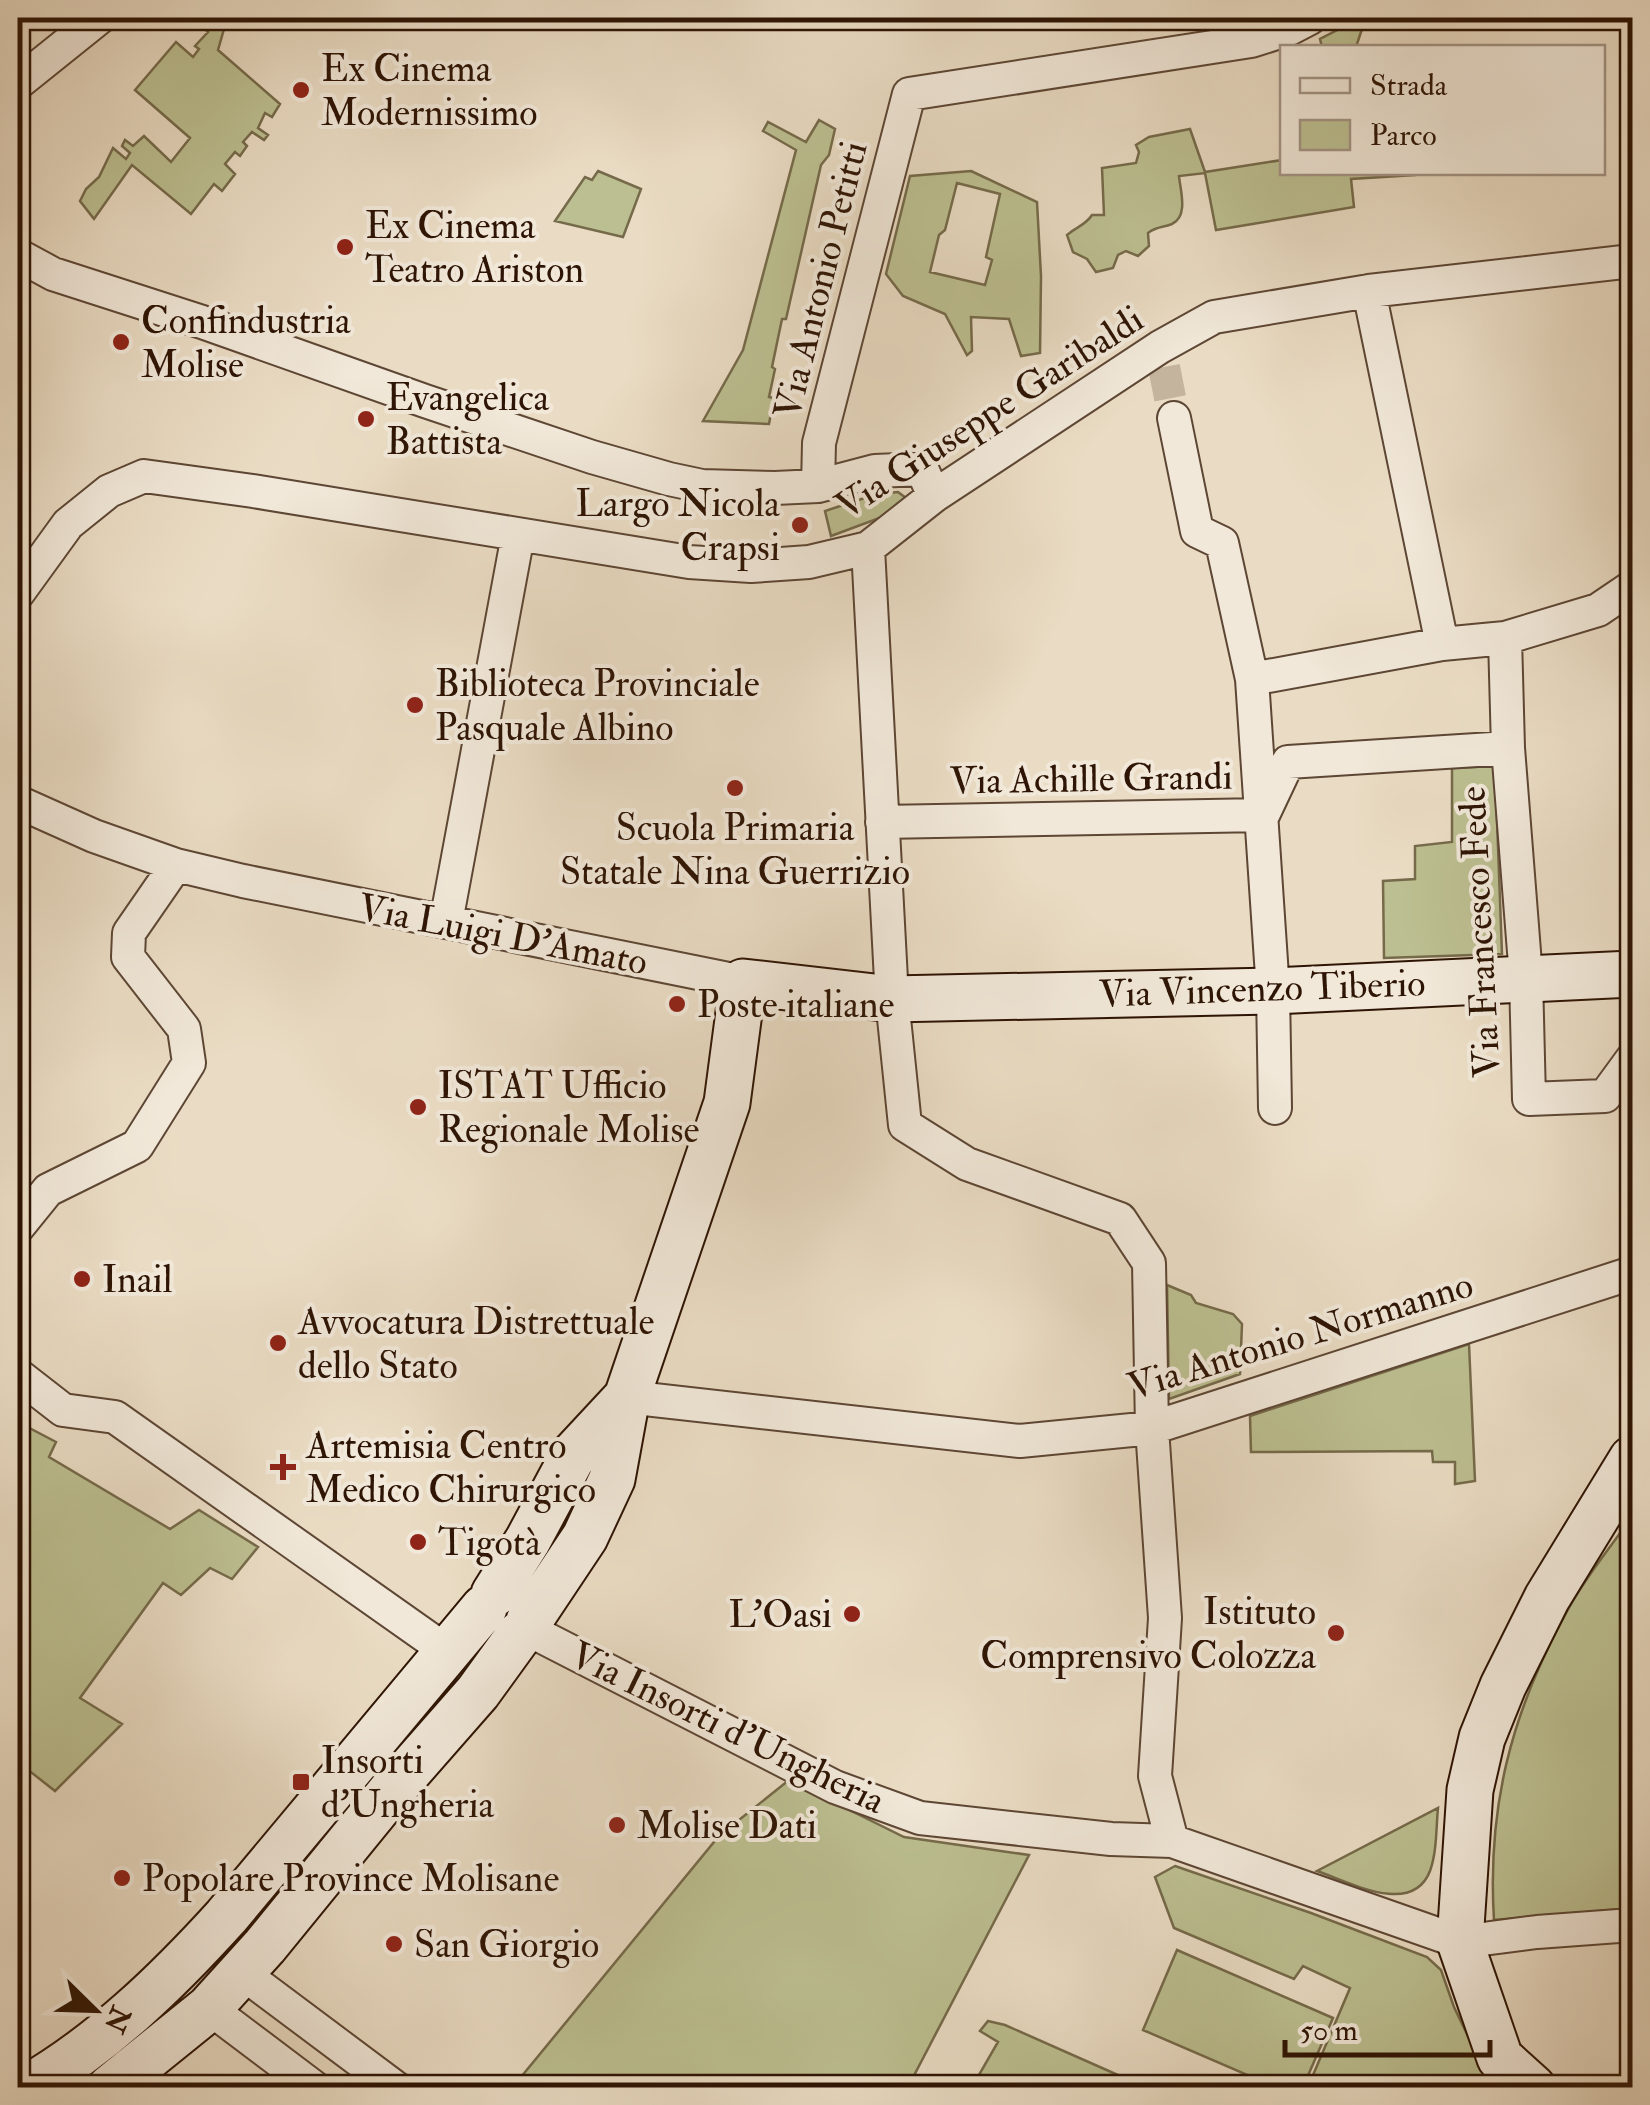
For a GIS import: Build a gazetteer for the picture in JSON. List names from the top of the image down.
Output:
{
  "streets": {
    "main road": ["Via Luigi D'Amato", "Via Vincenzo Tiberio", "Via Insorti d'Ungheria"],
    "street": [
      "Via Antonio Petitti",
      "Via Giuseppe Garibaldi",
      "Via Achille Grandi",
      "Via Francesco Fede",
      "Via Antonio Normanno"
    ]
  },
  "crossings": [
    ["Via Achille Grandi", "Via Francesco Fede"],
    ["Via Francesco Fede", "Via Vincenzo Tiberio"],
    ["Via Luigi D'Amato", "Via Vincenzo Tiberio"],
    ["Via Luigi D'Amato", "Via Insorti d'Ungheria"],
    ["Via Antonio Normanno", "Via Insorti d'Ungheria"]
  ],
  "places": {
    "other": [
      "Ex Cinema Modernissimo",
      "Ex Cinema Teatro Ariston",
      "Confindustria Molise",
      "Evangelica Battista",
      "Largo Nicola Crapsi",
      "Biblioteca Provinciale Pasquale Albino",
      "Scuola Primaria Statale Nina Guerrizio",
      "Poste italiane",
      "ISTAT Ufficio Regionale Molise",
      "Inail",
      "Avvocatura Distrettuale dello Stato",
      "Tigotà",
      "L'Oasi",
      "Istituto Comprensivo Colozza",
      "Molise Dati",
      "Popolare Province Molisane",
      "San Giorgio"
    ],
    "health": ["Artemisia Centro Medico Chirurgico"],
    "transit": ["Insorti d'Ungheria"]
  },
  "legend": ["Strada", "Parco"],
  "scale_bar": "50 m",
  "north": "bottom right"
}
